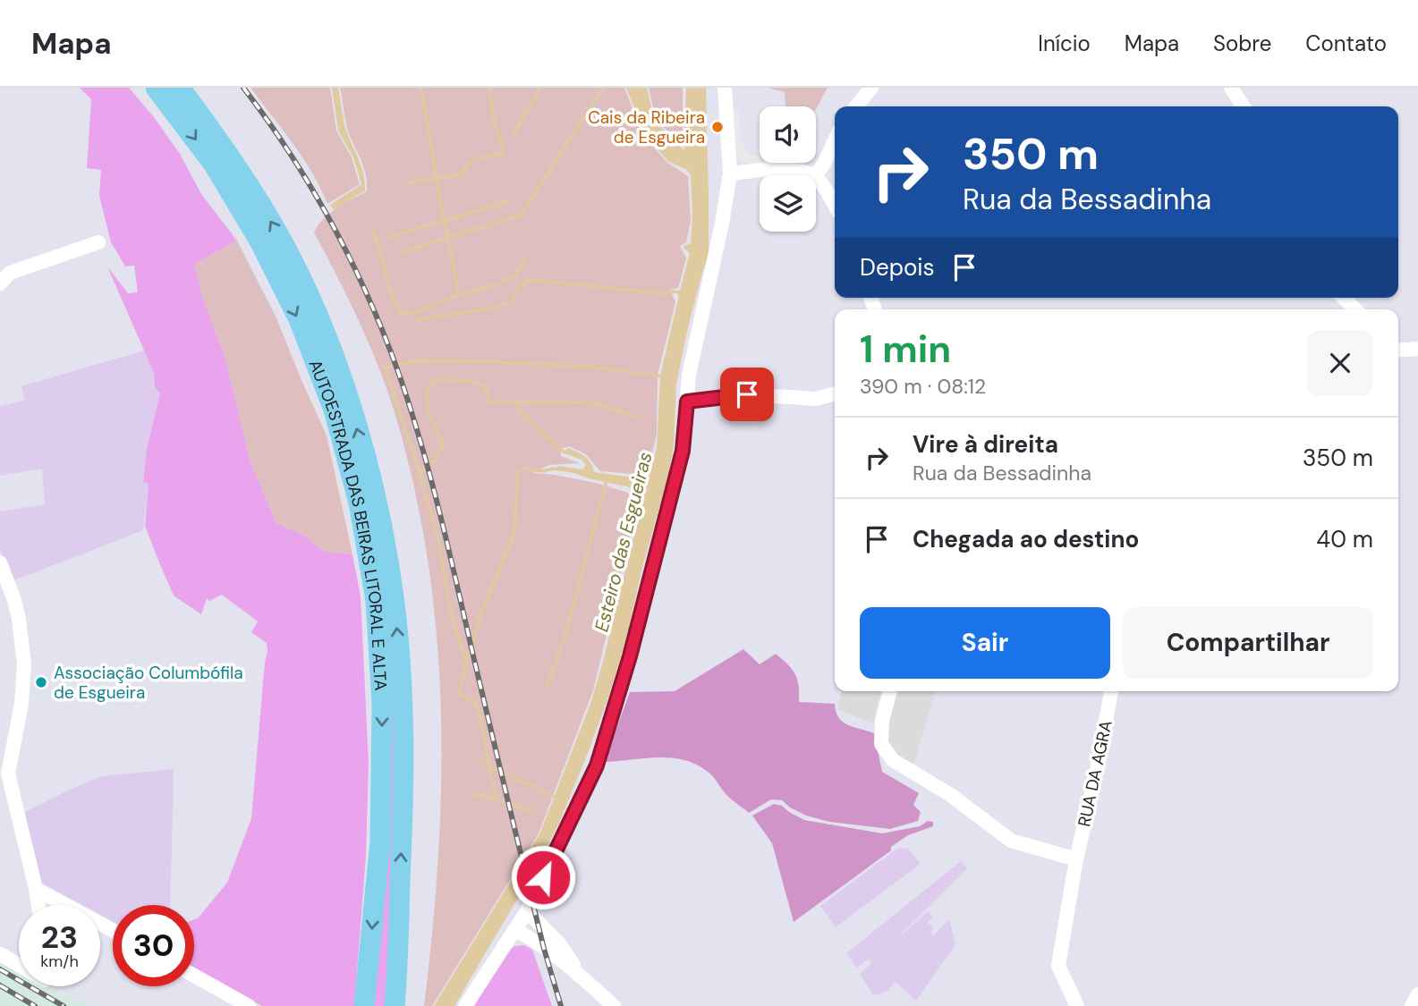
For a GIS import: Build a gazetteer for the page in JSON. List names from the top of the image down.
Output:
{
  "streets": {
    "highway": ["AUTOESTRADA DAS BEIRAS LITORAL E ALTA"],
    "street": ["RUA DA AGRA"]
  },
  "water": ["Esteiro das Esgueiras"],
  "places": ["Cais da Ribeira de Esgueira", "Associação Columbófila de Esgueira"],
  "page": {
    "header": "Mapa",
    "nav": [
      "Início",
      "Mapa",
      "Sobre",
      "Contato"
    ],
    "turn": ["350 m", "Rua da Bessadinha"],
    "then": "Depois",
    "heading": ["1 min", "390 m · 08:12"],
    "list": [
      {
        "name": "Vire à direita",
        "note": "Rua da Bessadinha",
        "value": "350 m"
      },
      {
        "name": "Chegada ao destino",
        "value": "40 m"
      }
    ],
    "buttons": ["Sair", "Compartilhar"],
    "speed": "23 km/h",
    "limit": "30"
  }
}
